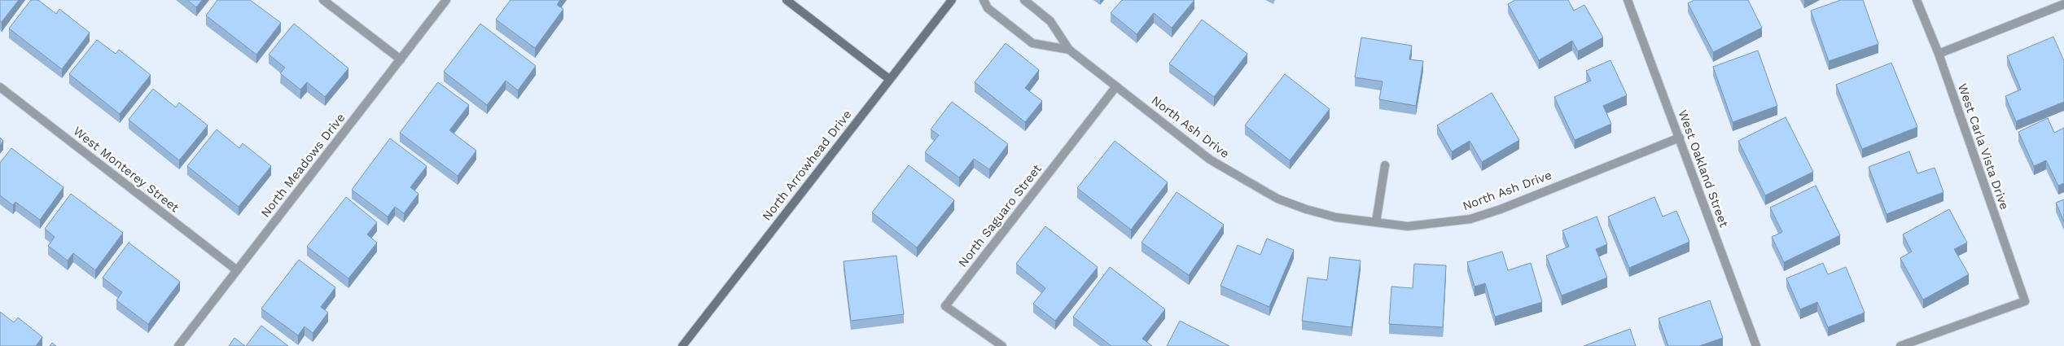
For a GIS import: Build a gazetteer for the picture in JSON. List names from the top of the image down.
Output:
{
  "streets": {
    "street": [
      "North Ash Drive",
      "West Carla Vista Drive",
      "North Meadows Drive",
      "North Arrowhead Drive",
      "West Oakland Street",
      "West Monterey Street",
      "North Saguaro Street"
    ]
  },
  "crossings": [
    ["North Ash Drive", "West Oakland Street"],
    ["North Ash Drive", "North Saguaro Street"],
    ["North Meadows Drive", "West Monterey Street"]
  ]
}
